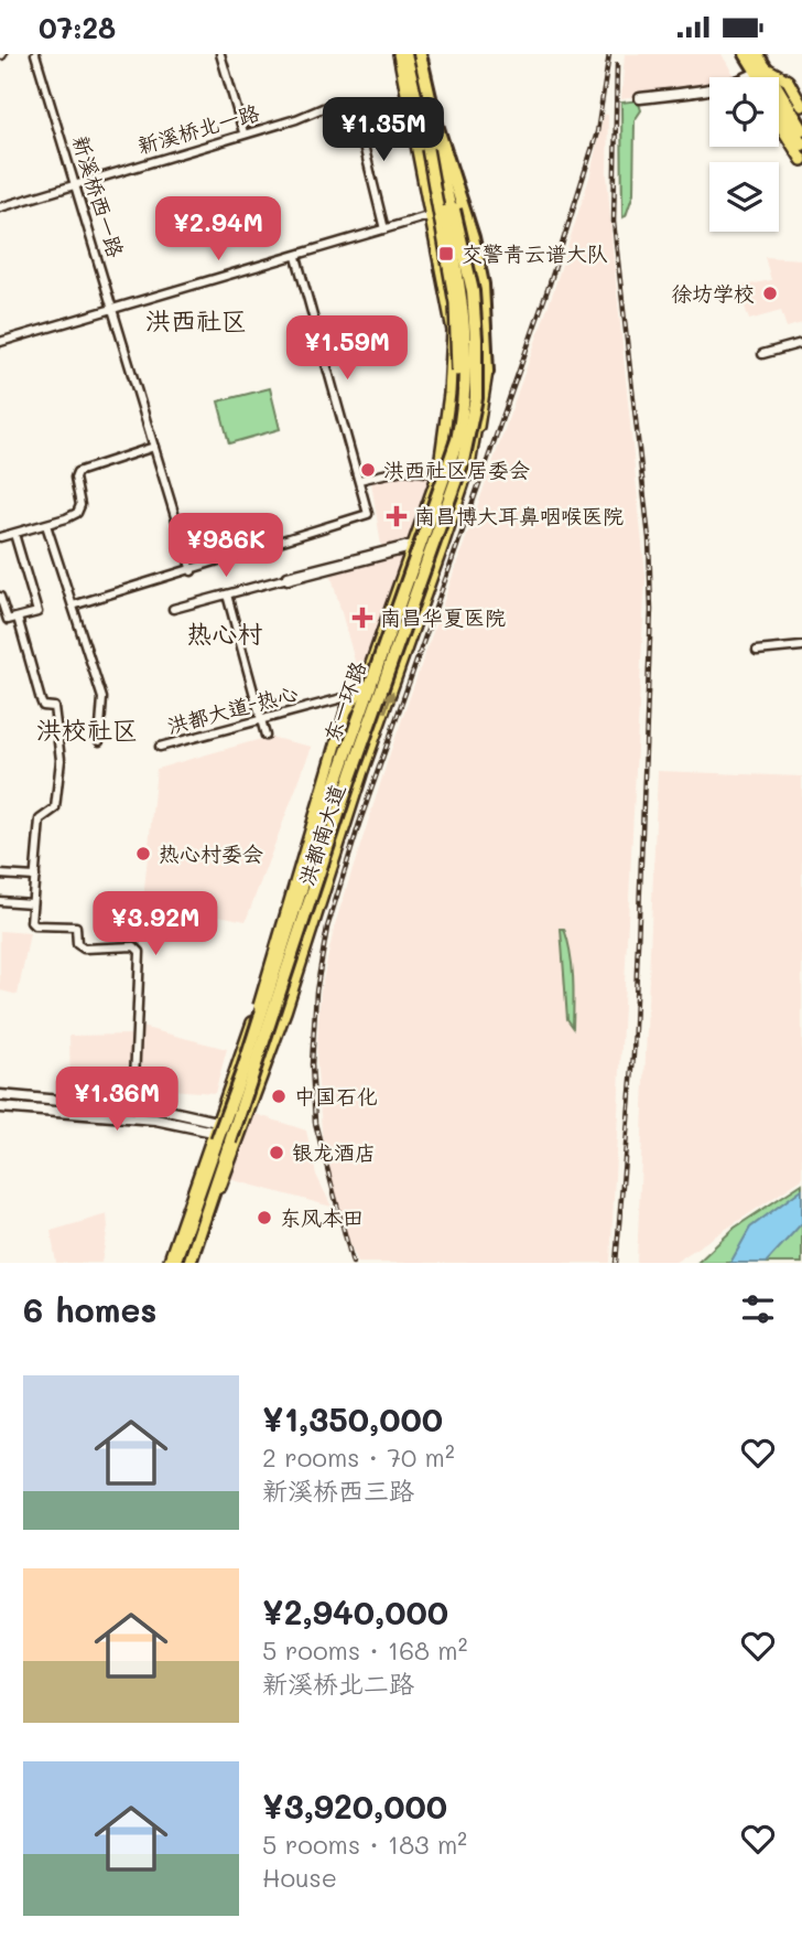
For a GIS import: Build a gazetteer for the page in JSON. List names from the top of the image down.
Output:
{
  "streets": {
    "highway": ["东一环路"],
    "main road": ["洪都南大道"],
    "street": ["新溪桥北一路", "新溪桥西一路", "洪都大道-热心"]
  },
  "crossings": [
    ["新溪桥北一路", "新溪桥西一路"],
    ["新溪桥北一路", "洪都南大道"],
    ["东一环路", "洪都南大道"],
    ["洪都大道-热心", "洪都南大道"]
  ],
  "districts": ["洪西社区", "热心村", "洪校社区"],
  "places": {
    "transit": ["交警青云谱大队"],
    "other": [
      "徐坊学校",
      "洪西社区居委会",
      "热心村委会",
      "中国石化",
      "银龙酒店",
      "东风本田"
    ],
    "health": ["南昌博大耳鼻咽喉医院", "南昌华夏医院"]
  },
  "page": {
    "status": "07:28",
    "price": [
      "¥1.35M",
      "¥2.94M",
      "¥1.59M",
      "¥986K",
      "¥3.92M",
      "¥1.36M"
    ],
    "heading": "6 homes",
    "list": [
      {
        "name": "¥1,350,000",
        "note": "2 rooms · 70 m² · 新溪桥西三路"
      },
      {
        "name": "¥2,940,000",
        "note": "5 rooms · 168 m² · 新溪桥北二路"
      },
      {
        "name": "¥3,920,000",
        "note": "5 rooms · 183 m² · House"
      }
    ]
  }
}
